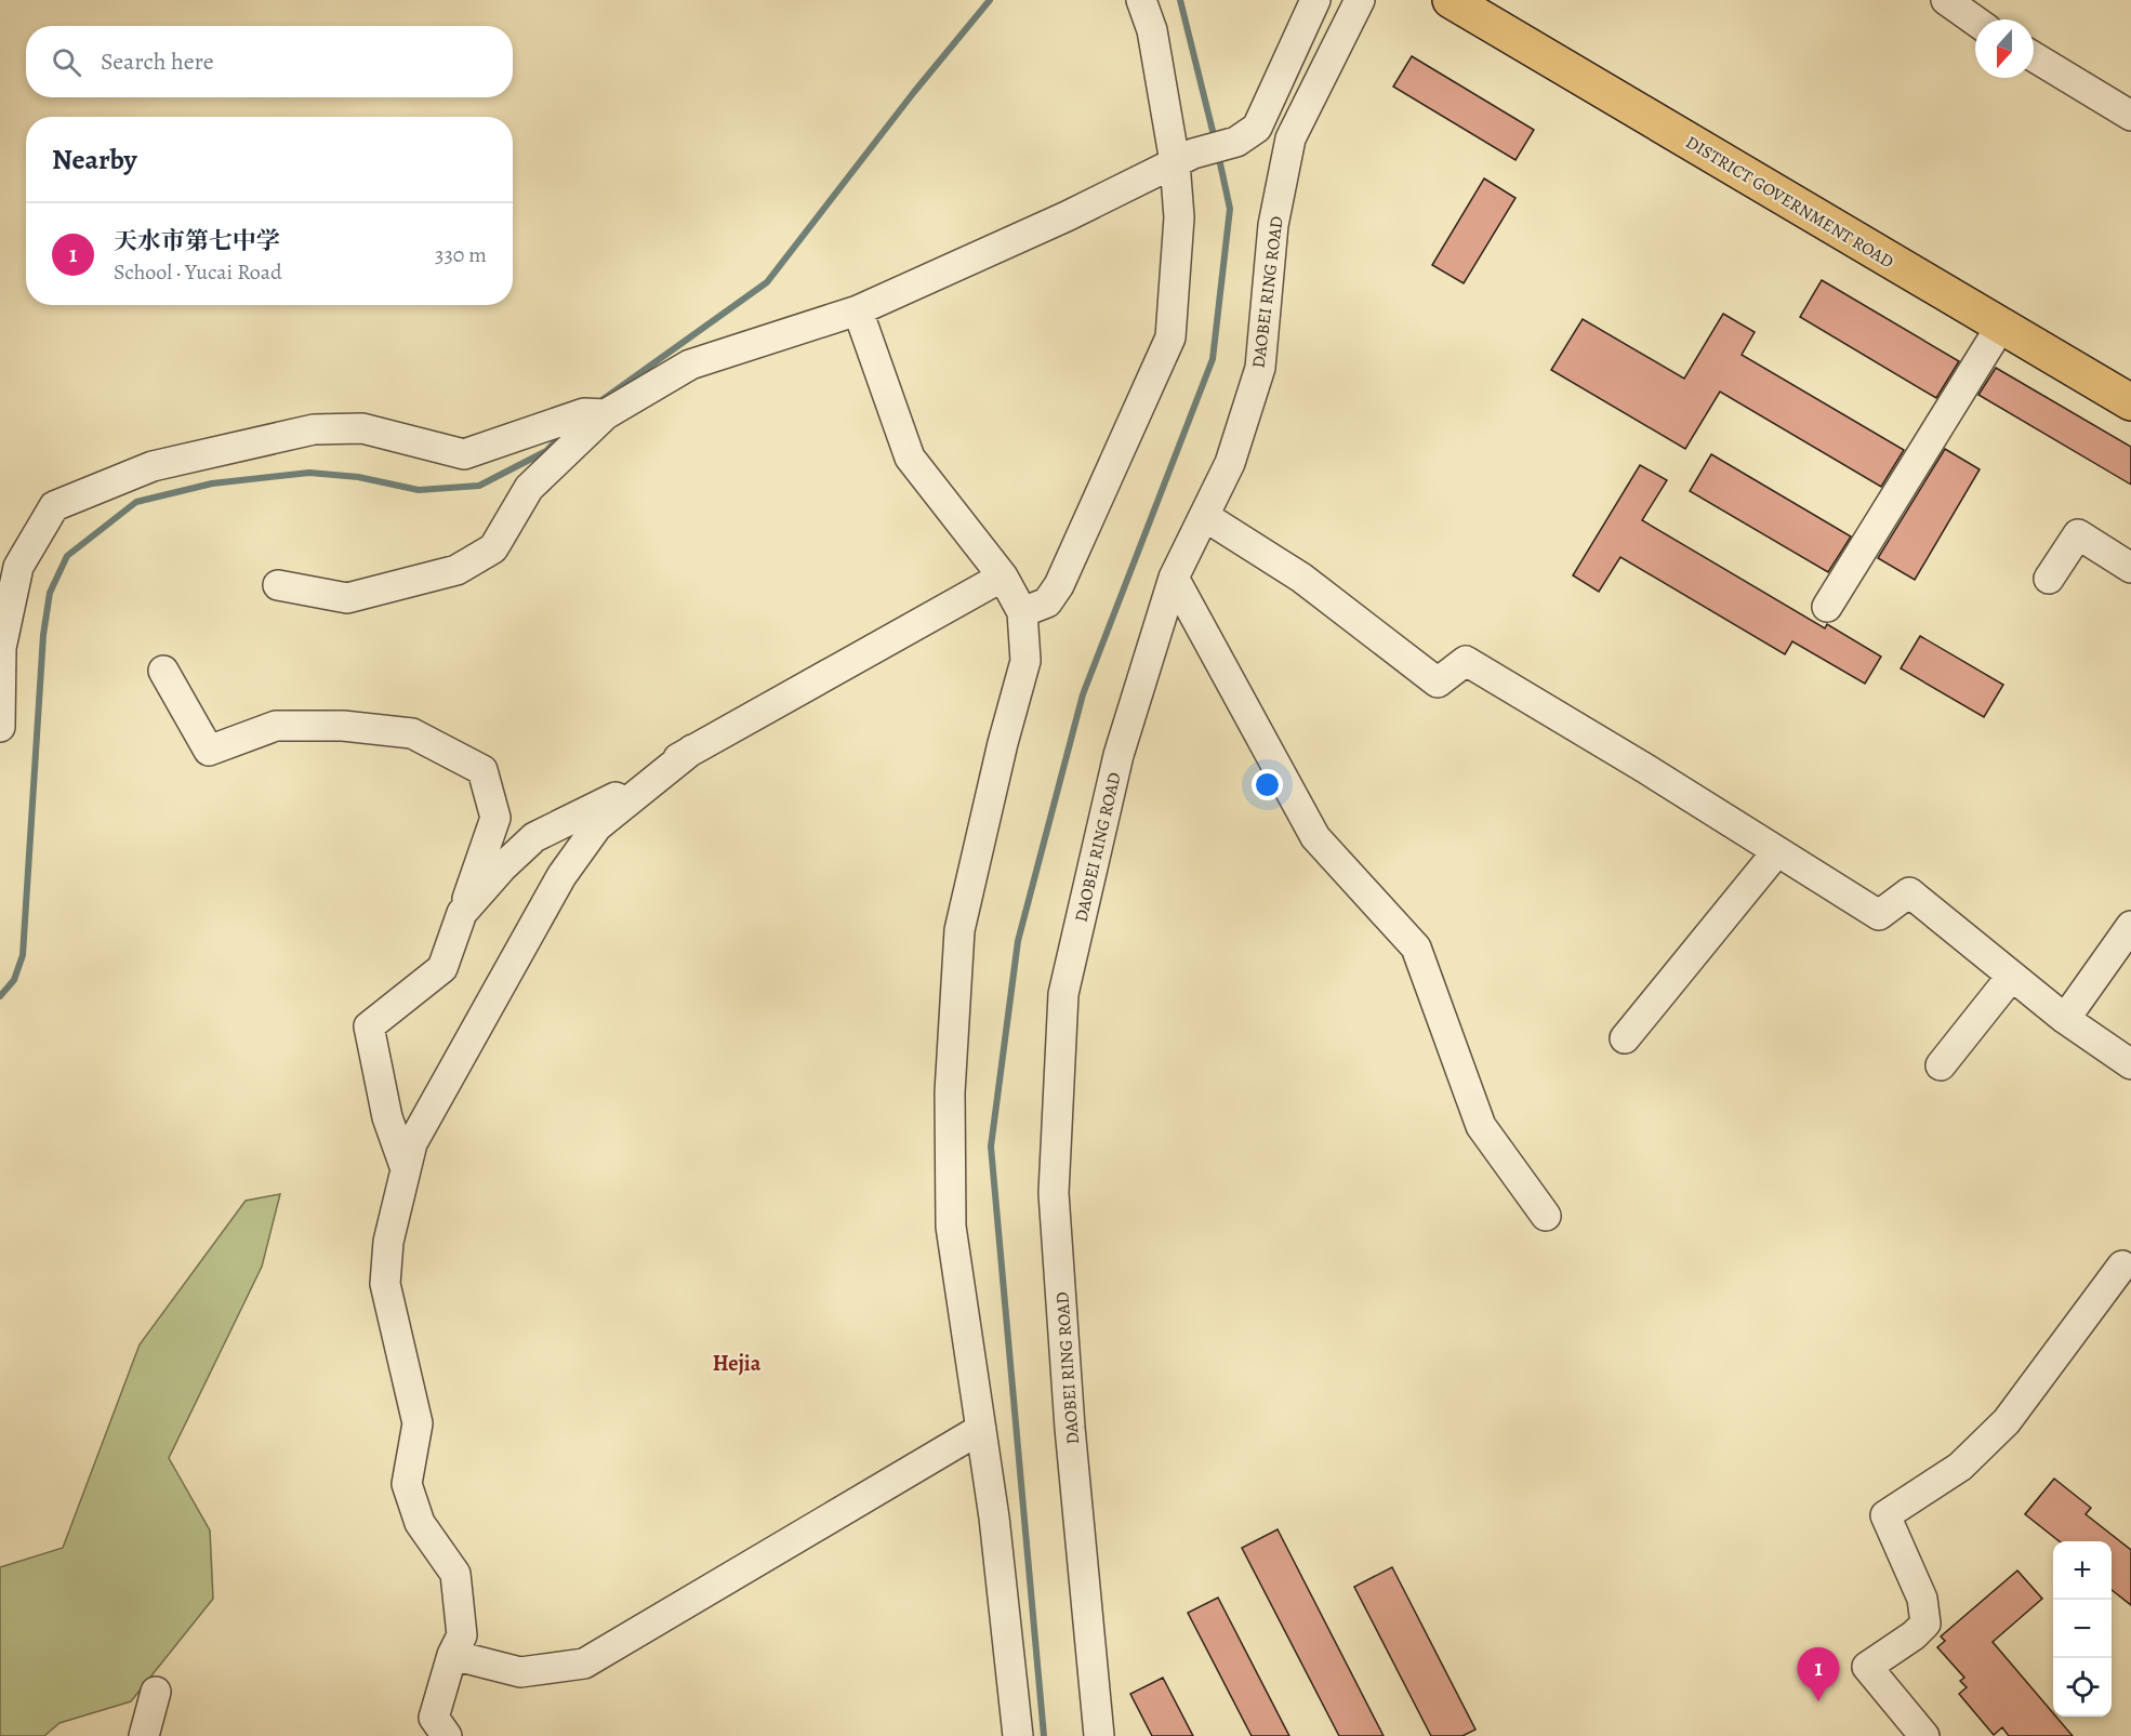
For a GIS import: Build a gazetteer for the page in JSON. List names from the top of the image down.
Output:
{
  "streets": {
    "main road": ["DISTRICT GOVERNMENT ROAD"],
    "street": ["DAOBEI RING ROAD"]
  },
  "districts": ["Hejia"],
  "north": "bottom",
  "page": {
    "search": "Search here",
    "heading": "Nearby",
    "list": [
      {
        "mark": "1",
        "name": "天水市第七中学",
        "note": "School · Yucai Road",
        "value": "330 m"
      }
    ],
    "map_buttons": ["+", "−"],
    "pins": "1"
  }
}
